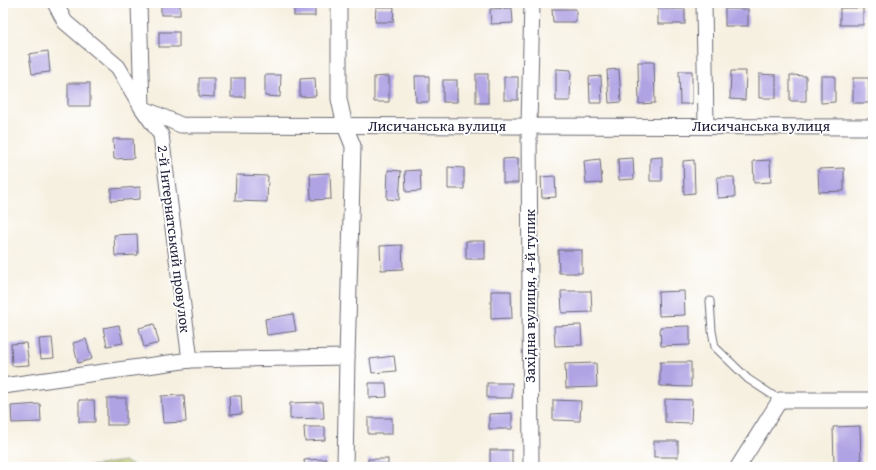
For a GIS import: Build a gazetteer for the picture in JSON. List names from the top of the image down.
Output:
{
  "streets": {
    "street": ["Лисичанська вулиця", "2-й Інтернатський провулок", "Західна вулиця, 4-й тупик"]
  },
  "crossings": [
    ["Лисичанська вулиця", "2-й Інтернатський провулок"],
    ["Лисичанська вулиця", "Західна вулиця, 4-й тупик"]
  ]
}
